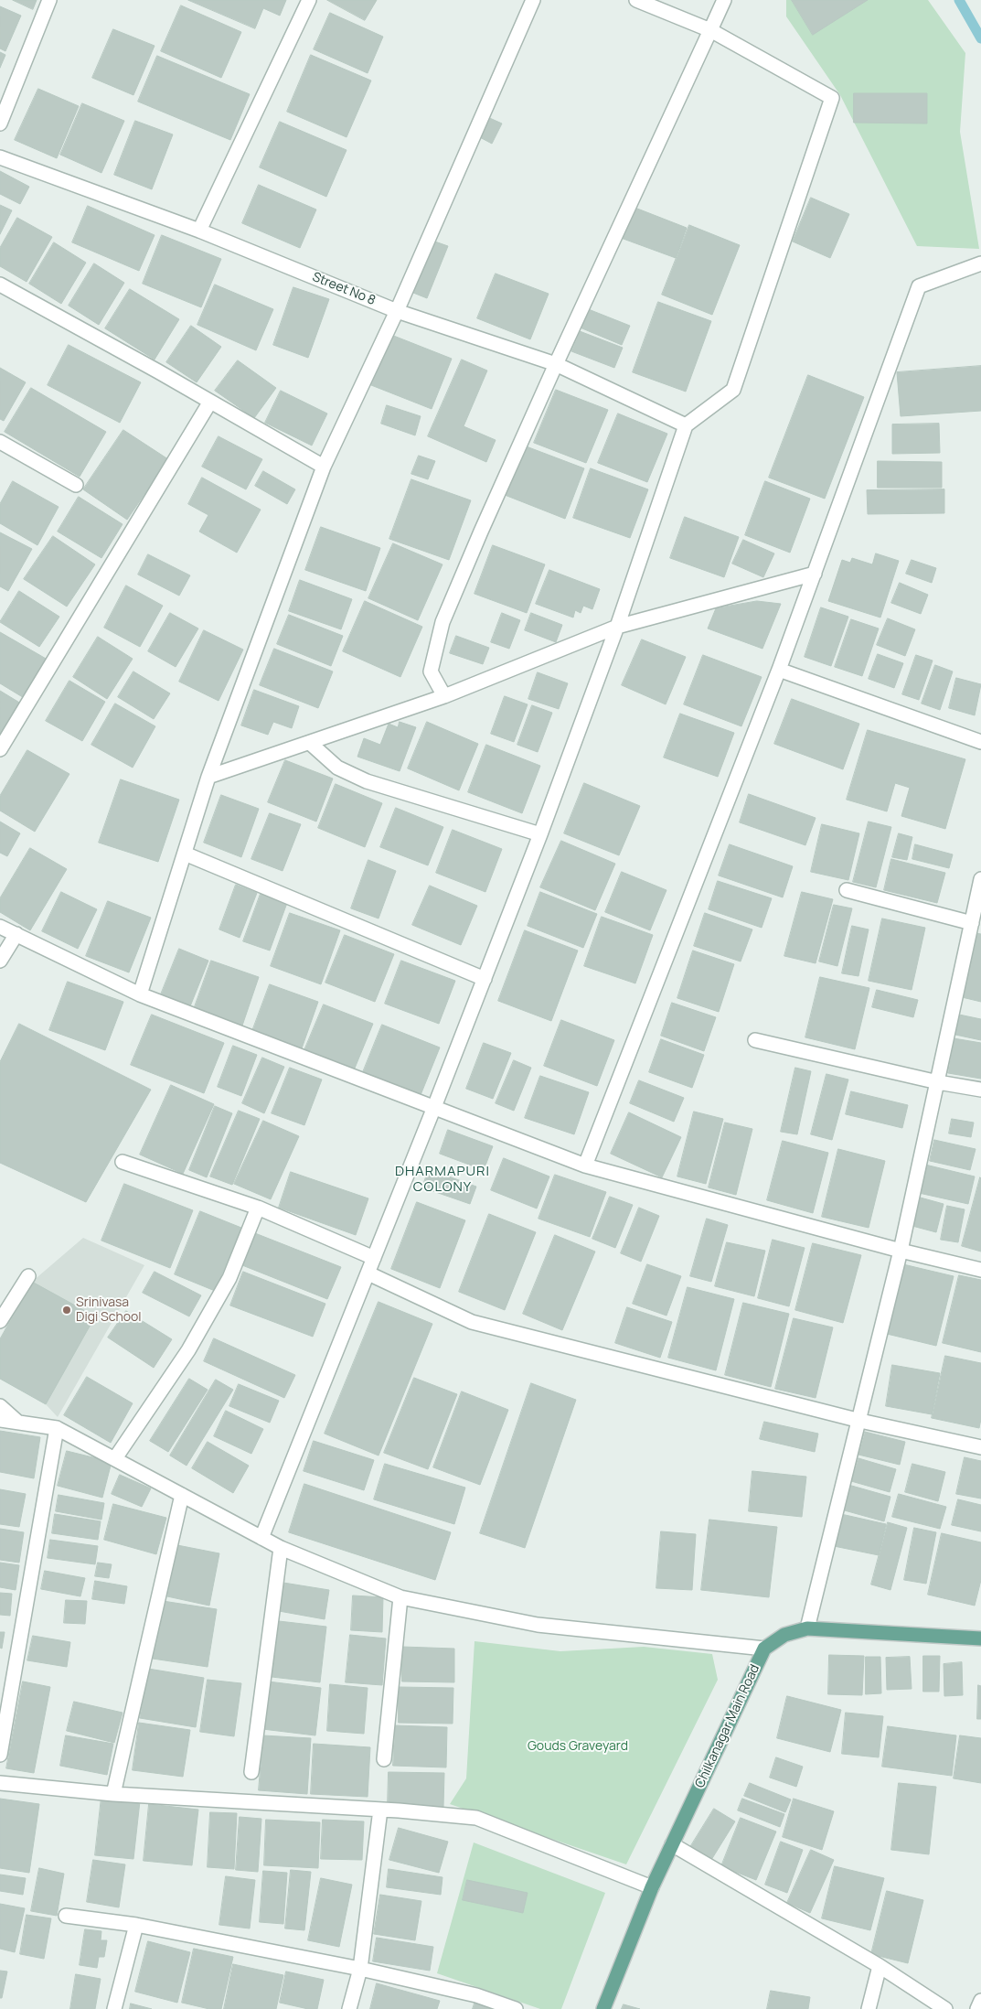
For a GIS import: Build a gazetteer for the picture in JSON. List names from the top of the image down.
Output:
{
  "streets": {
    "main road": ["Chilkanagar Main Road"],
    "street": ["Street No 8"]
  },
  "districts": ["DHARMAPURI COLONY"],
  "parks": ["Gouds Graveyard"],
  "places": ["Srinivasa Digi School"]
}
